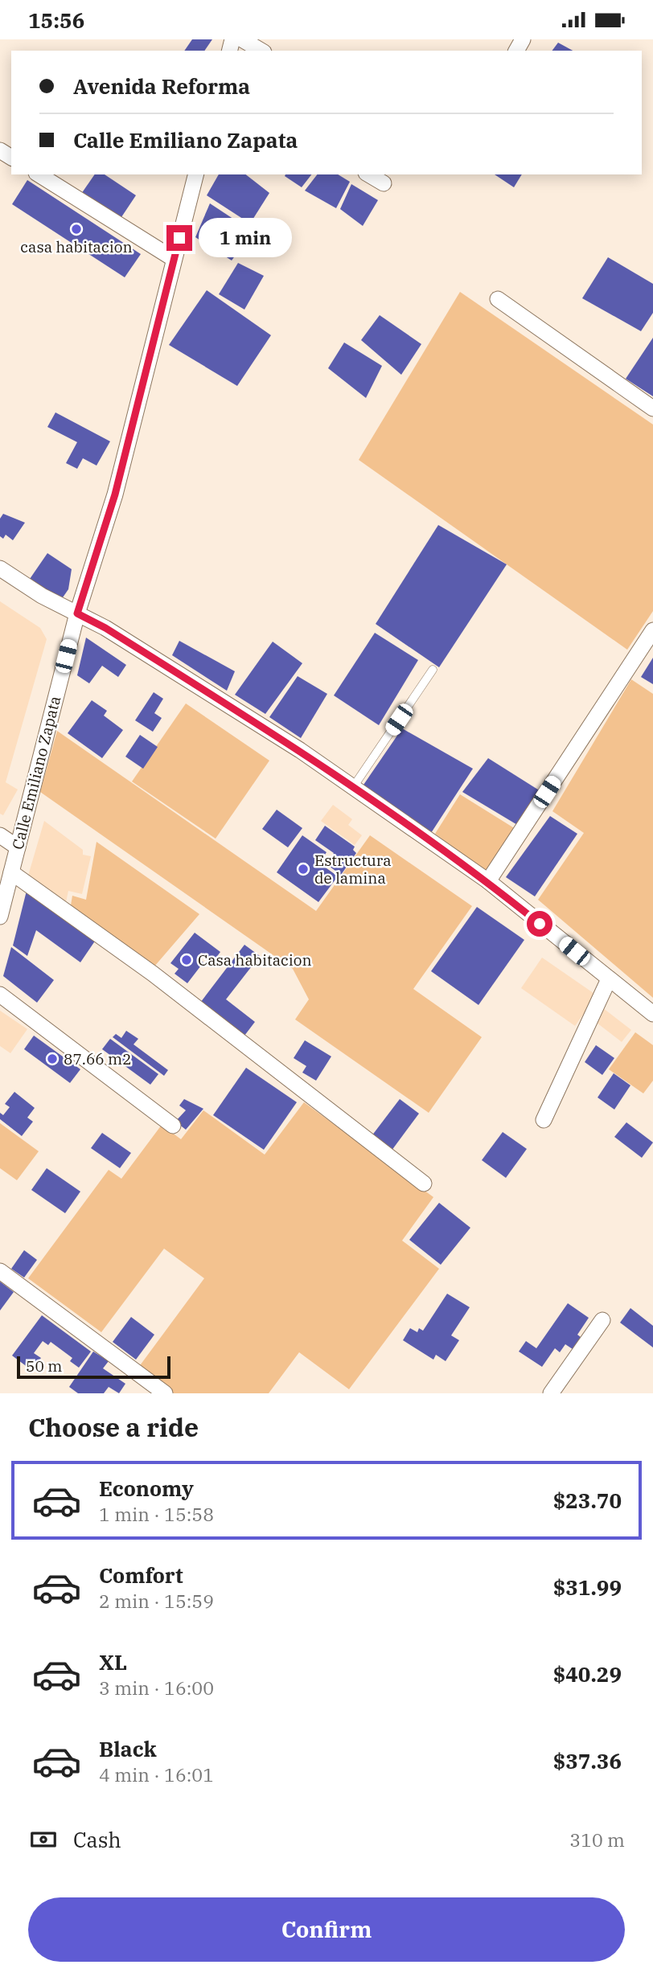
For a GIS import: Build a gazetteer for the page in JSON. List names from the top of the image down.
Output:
{
  "streets": {
    "street": ["Calle Emiliano Zapata"]
  },
  "places": [
    "casa habitacion",
    "Estructura de lamina",
    "Casa habitacion",
    "87.66 m2"
  ],
  "scale_bar": "50 m",
  "page": {
    "status": "15:56",
    "banner": ["Avenida Reforma", "Calle Emiliano Zapata"],
    "bubble": "1 min",
    "scale": "50 m",
    "heading": "Choose a ride",
    "list": [
      {
        "name": "Economy",
        "note": "1 min · 15:58",
        "value": "$23.70"
      },
      {
        "name": "Comfort",
        "note": "2 min · 15:59",
        "value": "$31.99"
      },
      {
        "name": "XL",
        "note": "3 min · 16:00",
        "value": "$40.29"
      },
      {
        "name": "Black",
        "note": "4 min · 16:01",
        "value": "$37.36"
      }
    ],
    "pay": ["Cash", "310 m"],
    "buttons": "Confirm"
  }
}
